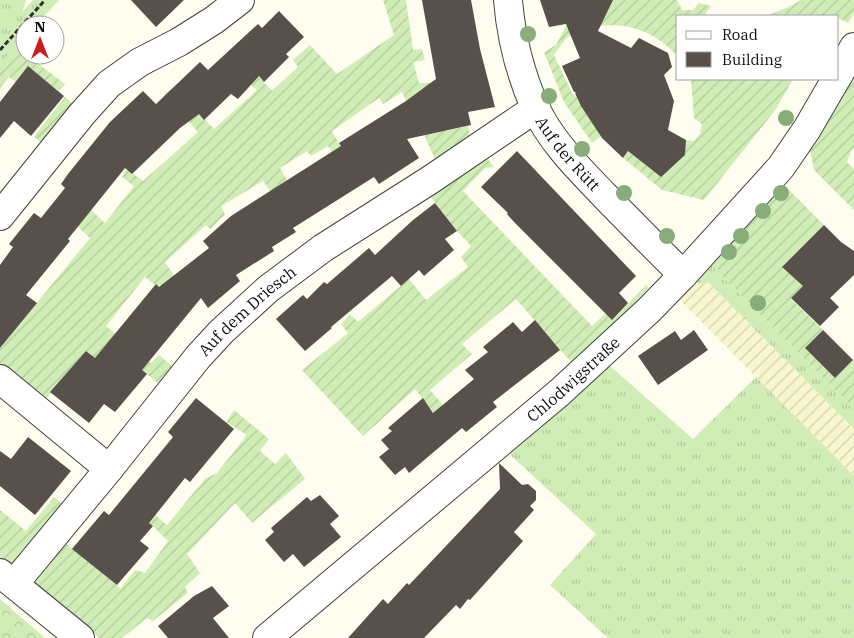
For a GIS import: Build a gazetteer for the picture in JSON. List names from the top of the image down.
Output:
{
  "streets": {
    "street": ["Auf der Rütt", "Auf dem Driesch", "Chlodwigstraße"]
  },
  "crossings": [
    ["Auf der Rütt", "Auf dem Driesch"],
    ["Auf der Rütt", "Chlodwigstraße"]
  ],
  "legend": ["Road", "Building"],
  "north": "top"
}
